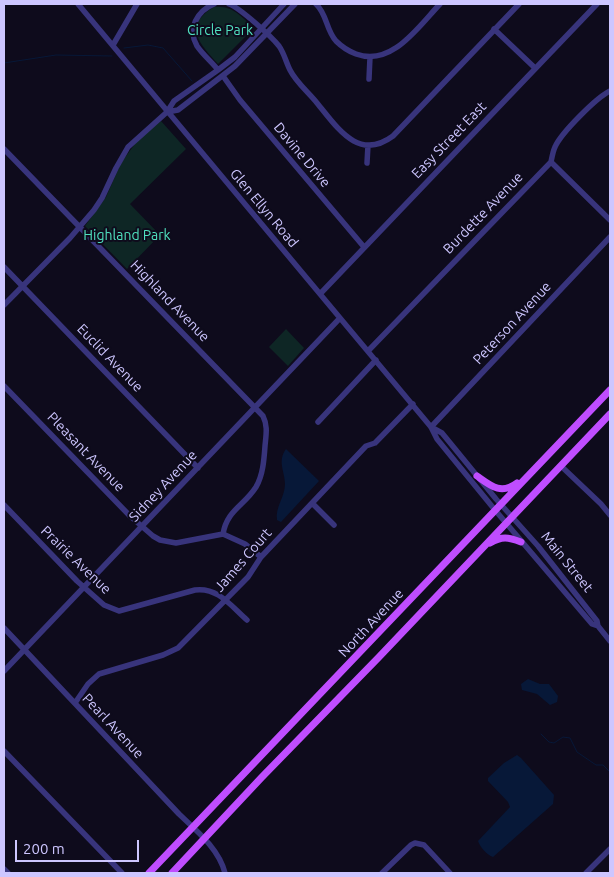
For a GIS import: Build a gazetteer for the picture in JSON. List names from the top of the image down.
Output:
{
  "streets": {
    "main road": ["North Avenue"],
    "street": [
      "Easy Street East",
      "Davine Drive",
      "Glen Ellyn Road",
      "Burdette Avenue",
      "Highland Avenue",
      "Peterson Avenue",
      "Euclid Avenue",
      "Pleasant Avenue",
      "Sidney Avenue",
      "Prairie Avenue",
      "James Court",
      "Main Street",
      "Pearl Avenue"
    ]
  },
  "crossings": [
    ["Easy Street East", "Davine Drive"],
    ["Easy Street East", "Glen Ellyn Road"],
    ["Glen Ellyn Road", "Burdette Avenue"],
    ["Glen Ellyn Road", "Peterson Avenue"],
    ["Glen Ellyn Road", "Sidney Avenue"],
    ["Glen Ellyn Road", "James Court"],
    ["Glen Ellyn Road", "Main Street"],
    ["Glen Ellyn Road", "North Avenue"],
    ["Highland Avenue", "Pleasant Avenue"],
    ["Highland Avenue", "Sidney Avenue"],
    ["Euclid Avenue", "Sidney Avenue"],
    ["Pleasant Avenue", "Sidney Avenue"],
    ["Sidney Avenue", "Prairie Avenue"],
    ["Sidney Avenue", "Pearl Avenue"],
    ["Prairie Avenue", "James Court"],
    ["James Court", "Pearl Avenue"],
    ["Main Street", "North Avenue"],
    ["North Avenue", "Pearl Avenue"]
  ],
  "parks": ["Circle Park", "Highland Park"],
  "scale_bar": "200 m"
}
